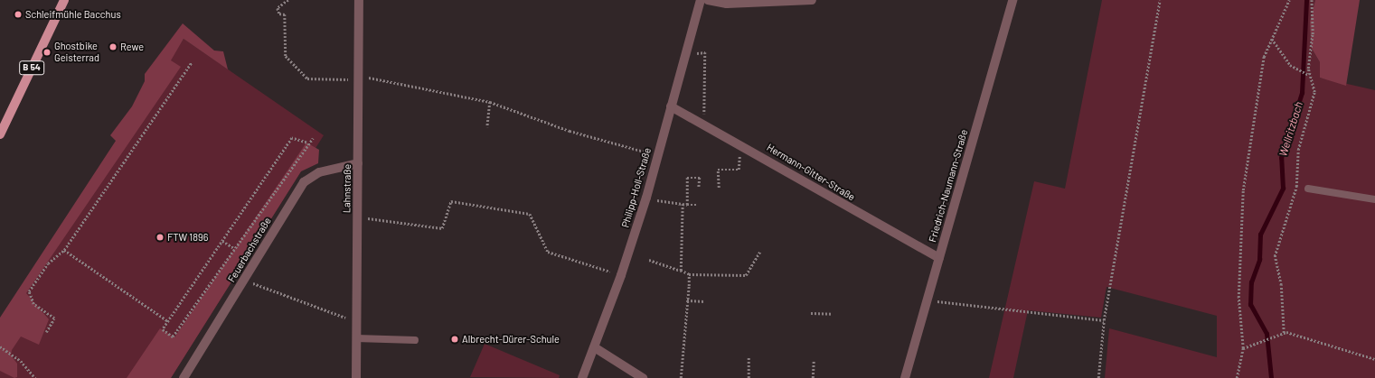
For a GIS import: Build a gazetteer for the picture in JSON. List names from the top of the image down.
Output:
{
  "streets": {
    "main road": ["B 54"],
    "street": [
      "Hermann-Gitter-Straße",
      "Friedrich-Naumann-Straße",
      "Philipp-Holl-Straße",
      "Lahnstraße",
      "Feuerbachstraße"
    ]
  },
  "crossings": [
    ["Hermann-Gitter-Straße", "Friedrich-Naumann-Straße"],
    ["Hermann-Gitter-Straße", "Philipp-Holl-Straße"],
    ["Lahnstraße", "Feuerbachstraße"]
  ],
  "water": ["Wellritzbach"],
  "places": [
    "Schleifmühle Bacchus",
    "Rewe",
    "Ghostbike Geisterrad",
    "FTW 1896",
    "Albrecht-Dürer-Schule"
  ]
}
